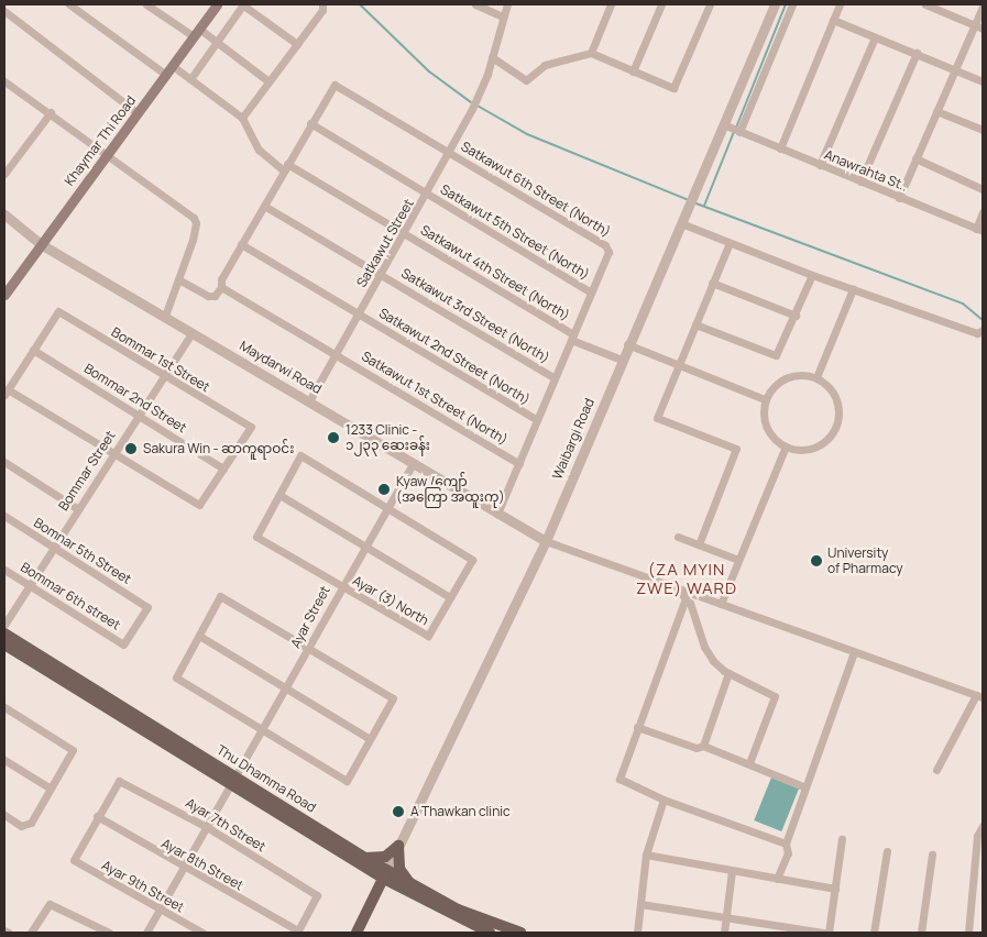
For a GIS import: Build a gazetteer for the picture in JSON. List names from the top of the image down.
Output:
{
  "streets": {
    "main road": ["Khaymar Thi Road", "Thu Dhamma Road"],
    "street": [
      "Anawrahta St..",
      "Satkawut 6th Street (North)",
      "Satkawut 5th Street (North)",
      "Satkawut Street",
      "Satkawut 4th Street (North)",
      "Satkawut 3rd Street (North)",
      "Satkawut 2nd Street (North)",
      "Bommar 1st Street",
      "Maydarwi Road",
      "Bommar 2nd Street",
      "Satkawut 1st Street (North)",
      "Waibargi Road",
      "Bommar Street",
      "Bomnar 5th Street",
      "Bommar 6th street",
      "Ayar (3) North",
      "Ayar Street",
      "Ayar 7th Street",
      "Ayar 8th Street",
      "Ayar 9th Street"
    ]
  },
  "crossings": [
    ["Khaymar Thi Road", "Maydarwi Road"],
    ["Anawrahta St..", "Waibargi Road"],
    ["Satkawut 6th Street (North)", "Satkawut 5th Street (North)"],
    ["Satkawut 6th Street (North)", "Satkawut Street"],
    ["Satkawut 5th Street (North)", "Satkawut Street"],
    ["Satkawut Street", "Satkawut 4th Street (North)"],
    ["Satkawut Street", "Satkawut 3rd Street (North)"],
    ["Satkawut Street", "Satkawut 2nd Street (North)"],
    ["Satkawut Street", "Maydarwi Road"],
    ["Satkawut Street", "Satkawut 1st Street (North)"],
    ["Satkawut 4th Street (North)", "Waibargi Road"],
    ["Bommar 1st Street", "Bommar 2nd Street"],
    ["Bommar 1st Street", "Bommar Street"],
    ["Maydarwi Road", "Waibargi Road"],
    ["Maydarwi Road", "Bommar Street"],
    ["Maydarwi Road", "Ayar Street"],
    ["Bommar 2nd Street", "Bommar Street"],
    ["Waibargi Road", "Thu Dhamma Road"],
    ["Bommar Street", "Bomnar 5th Street"],
    ["Bommar Street", "Bommar 6th street"],
    ["Bomnar 5th Street", "Bommar 6th street"],
    ["Ayar (3) North", "Ayar Street"],
    ["Ayar Street", "Thu Dhamma Road"],
    ["Ayar Street", "Ayar 7th Street"],
    ["Ayar Street", "Ayar 8th Street"],
    ["Ayar Street", "Ayar 9th Street"],
    ["Ayar 7th Street", "Ayar 8th Street"],
    ["Ayar 7th Street", "Ayar 9th Street"],
    ["Ayar 8th Street", "Ayar 9th Street"]
  ],
  "districts": ["(ZA MYIN ZWE) WARD"],
  "places": [
    "1233 Clinic - ၁၂၃၃ ဆေးခန်း",
    "Sakura Win - ဆာကူရာဝင်း",
    "Kyaw /ကျော် (အကြော အထူးကု)",
    "University of Pharmacy",
    "A Thawkan clinic"
  ]
}
